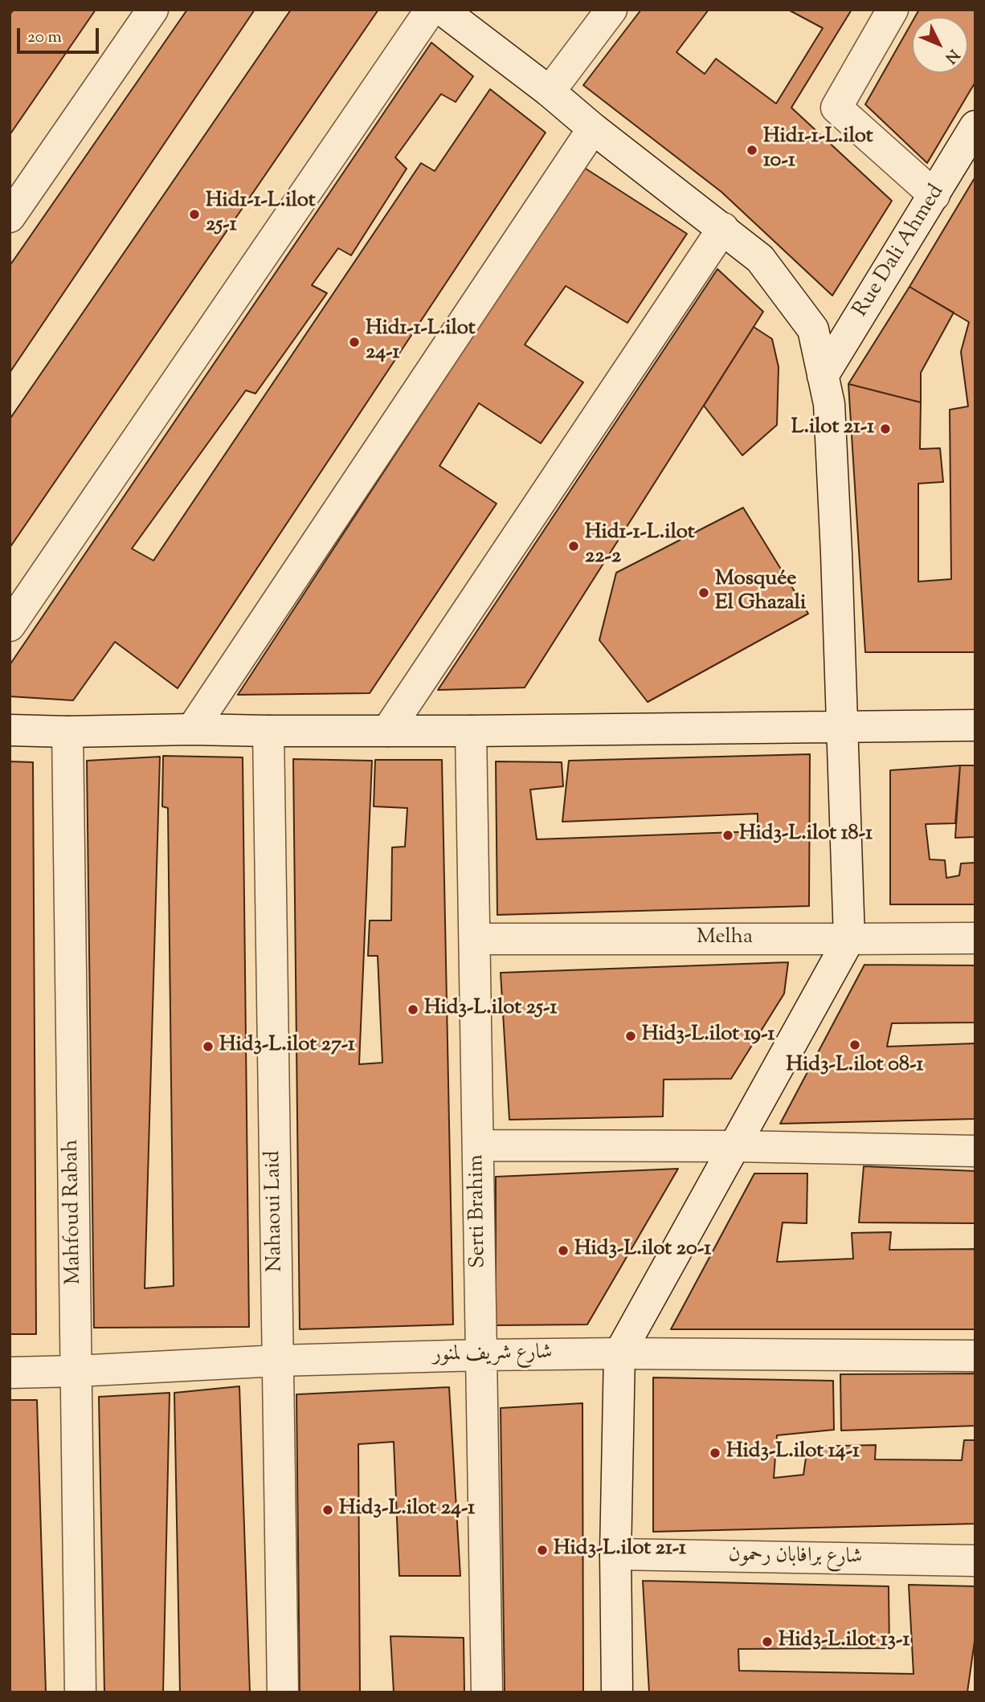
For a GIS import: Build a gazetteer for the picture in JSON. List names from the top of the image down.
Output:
{
  "streets": {
    "street": [
      "Rue Dali Ahmed",
      "Melha",
      "Nahaoui Laid",
      "Serti Brahim",
      "Mahfoud Rabah",
      "شارع شريف لمنور",
      "شارع برافابان رحمون"
    ]
  },
  "crossings": [
    ["Melha", "Serti Brahim"],
    ["Nahaoui Laid", "شارع شريف لمنور"],
    ["Serti Brahim", "شارع شريف لمنور"],
    ["Mahfoud Rabah", "شارع شريف لمنور"]
  ],
  "places": [
    "Hid1-1-L.ilot 10-1",
    "Hid1-1-L.ilot 25-1",
    "Hid1-1-L.ilot 24-1",
    "L.ilot 21-1",
    "Hid1-1-L.ilot 22-2",
    "Mosquée El Ghazali",
    "Hid3-L.ilot 18-1",
    "Hid3-L.ilot 25-1",
    "Hid3-L.ilot 19-1",
    "Hid3-L.ilot 08-1",
    "Hid3-L.ilot 27-1",
    "Hid3-L.ilot 20-1",
    "Hid3-L.ilot 14-1",
    "Hid3-L.ilot 24-1",
    "Hid3-L.ilot 21-1",
    "Hid3-L.ilot 13-1"
  ],
  "scale_bar": "20 m",
  "north": "bottom right"
}
